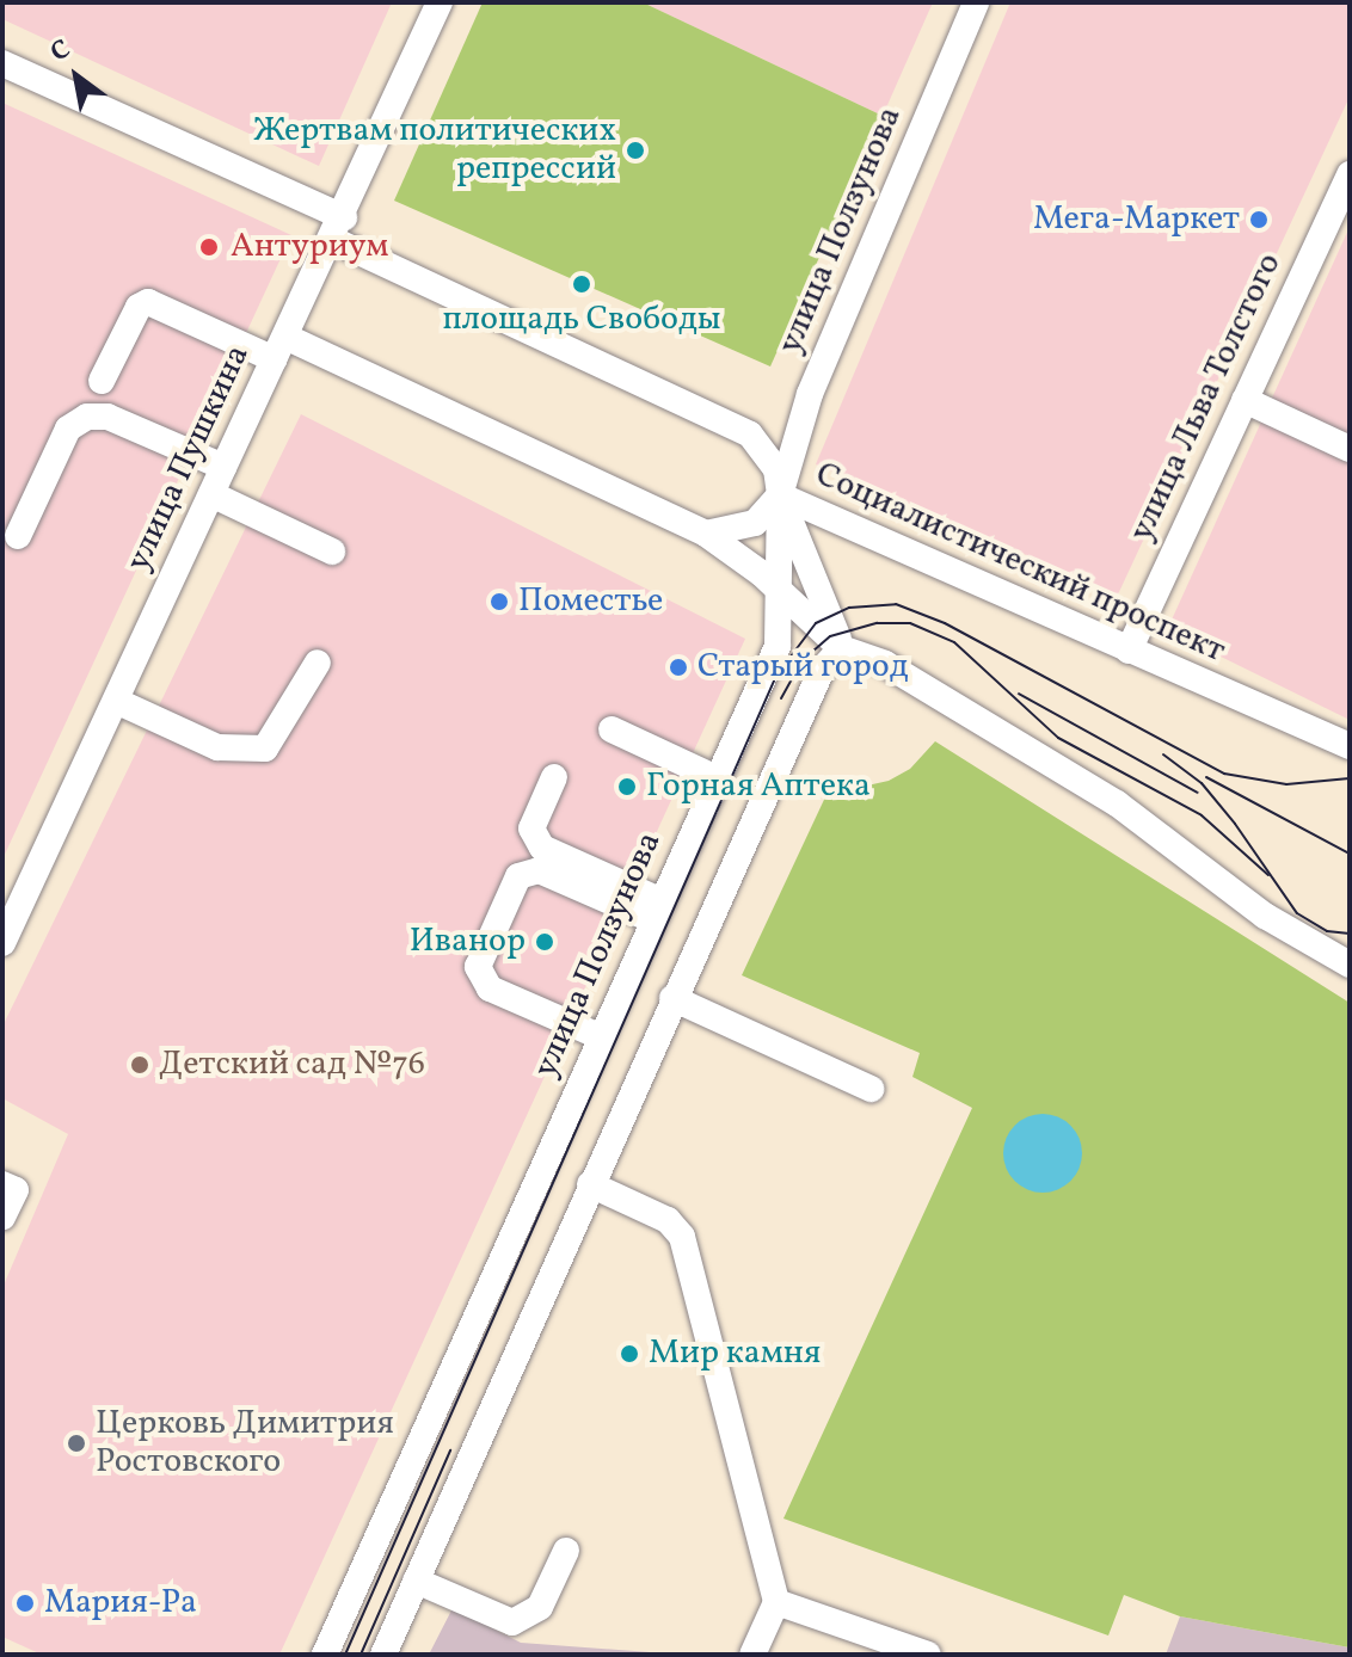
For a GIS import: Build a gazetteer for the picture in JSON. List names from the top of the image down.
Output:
{
  "streets": {
    "street": [
      "улица Ползунова",
      "улица Льва Толстого",
      "улица Пушкина",
      "Социалистический проспект"
    ]
  },
  "crossings": [
    ["улица Ползунова", "Социалистический проспект"],
    ["улица Льва Толстого", "Социалистический проспект"],
    ["улица Пушкина", "Социалистический проспект"]
  ],
  "places": [
    "Жертвам политических репрессий",
    "Мега-Маркет",
    "Антуриум",
    "площадь Свободы",
    "Поместье",
    "Старый город",
    "Горная Аптека",
    "Иванор",
    "Детский сад №76",
    "Мир камня",
    "Церковь Димитрия Ростовского",
    "Мария-Ра"
  ],
  "north": "top left"
}
